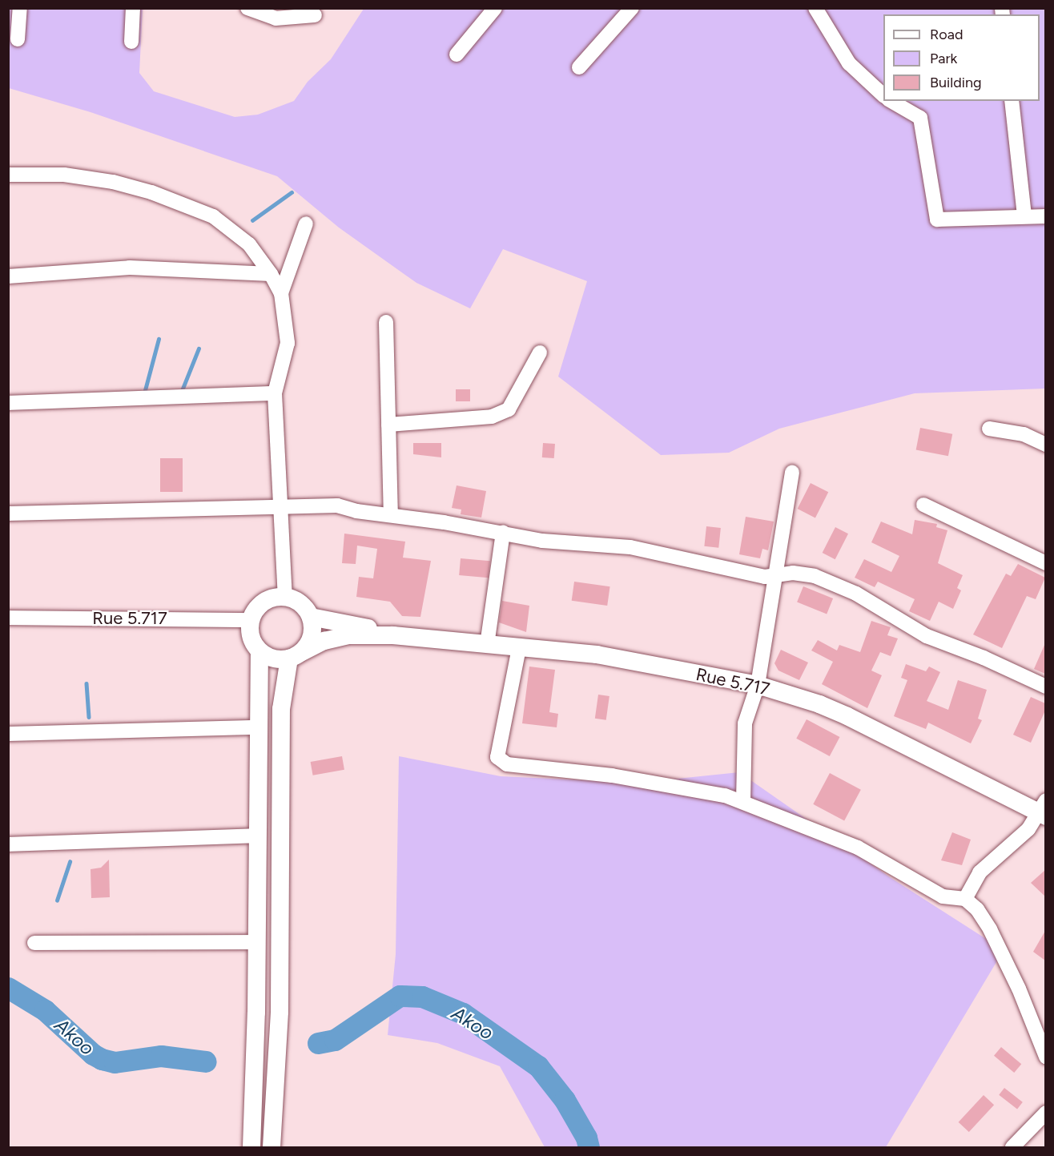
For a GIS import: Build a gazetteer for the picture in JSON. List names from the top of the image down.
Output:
{
  "streets": {
    "street": ["Rue 5.717"]
  },
  "water": ["Akoo"],
  "legend": ["Road", "Park", "Building"]
}
